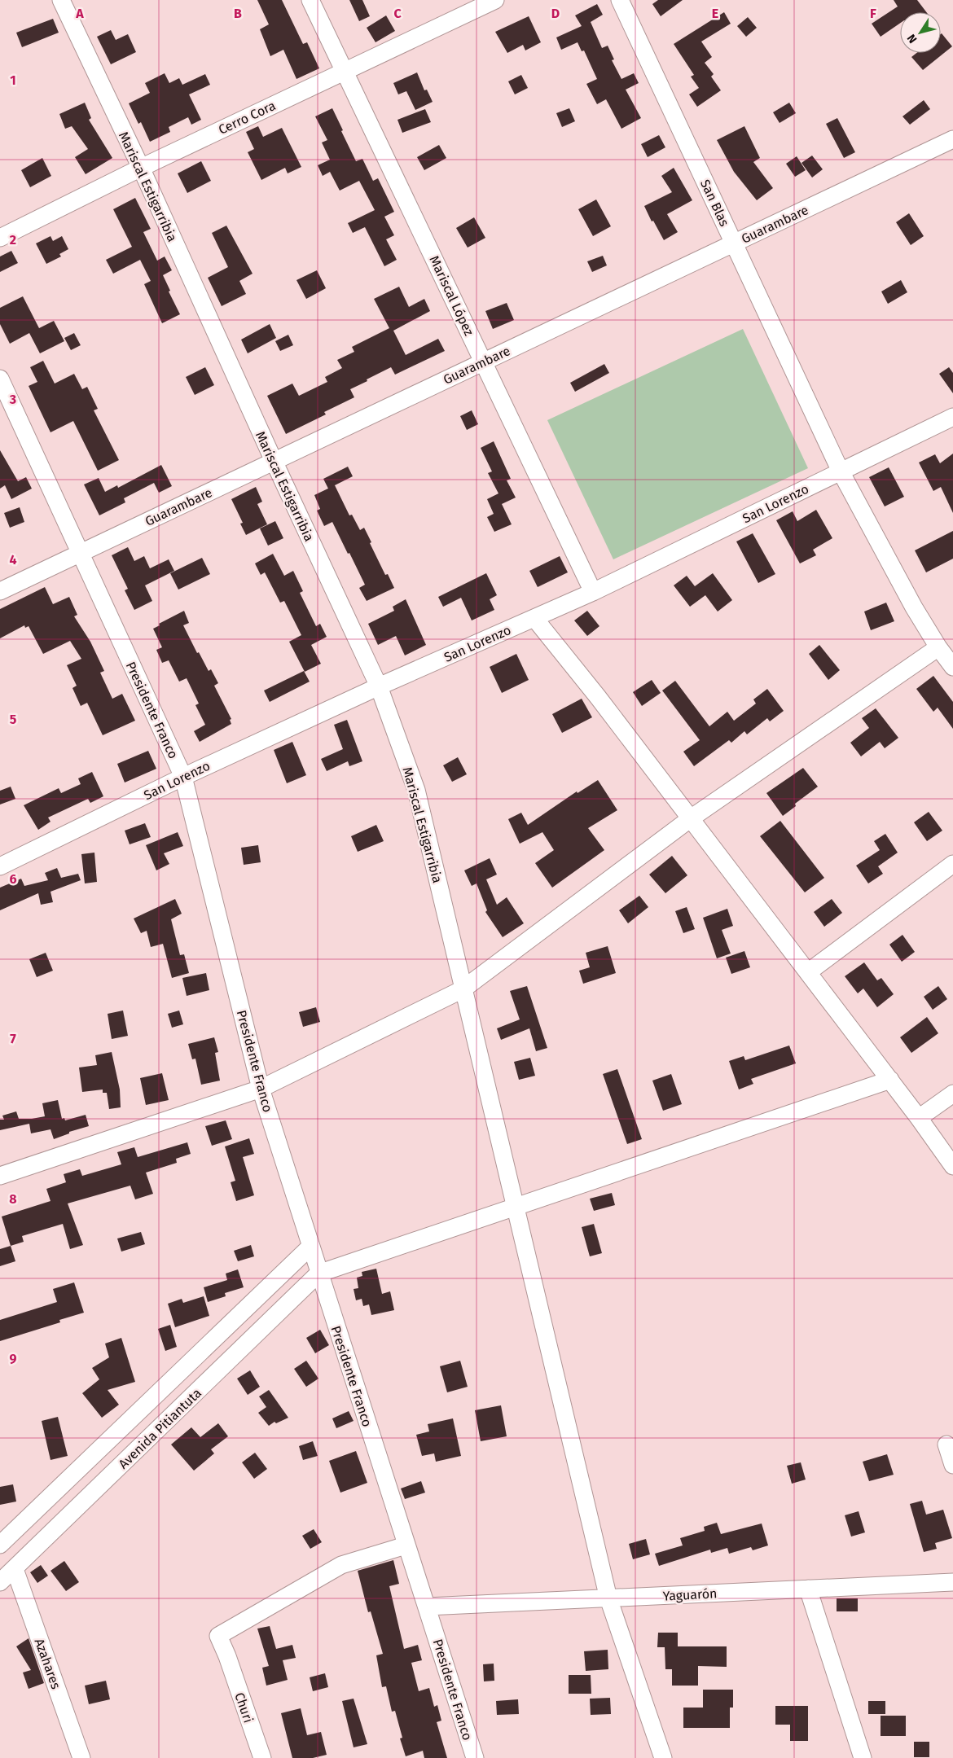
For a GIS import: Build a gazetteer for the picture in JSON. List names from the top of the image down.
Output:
{
  "streets": {
    "street": [
      "Cerro Cora",
      "Mariscal Estigarribia",
      "San Blas",
      "Guarambare",
      "Mariscal López",
      "San Lorenzo",
      "Presidente Franco",
      "Avenida Pitiantuta",
      "Yaguarón",
      "Azahares",
      "Churi"
    ]
  },
  "crossings": [
    ["Cerro Cora", "Mariscal Estigarribia"],
    ["Cerro Cora", "Mariscal López"],
    ["Mariscal Estigarribia", "Guarambare"],
    ["Mariscal Estigarribia", "San Lorenzo"],
    ["Mariscal Estigarribia", "Yaguarón"],
    ["San Blas", "Guarambare"],
    ["San Blas", "San Lorenzo"],
    ["Guarambare", "Mariscal López"],
    ["Guarambare", "Presidente Franco"],
    ["Mariscal López", "San Lorenzo"],
    ["San Lorenzo", "Presidente Franco"],
    ["Presidente Franco", "Avenida Pitiantuta"],
    ["Presidente Franco", "Yaguarón"],
    ["Presidente Franco", "Churi"],
    ["Avenida Pitiantuta", "Azahares"]
  ],
  "north": "bottom left",
  "grid": {
    "columns": [
      "A",
      "B",
      "C",
      "D",
      "E",
      "F"
    ],
    "rows": [
      "1",
      "2",
      "3",
      "4",
      "5",
      "6",
      "7",
      "8",
      "9"
    ]
  }
}
